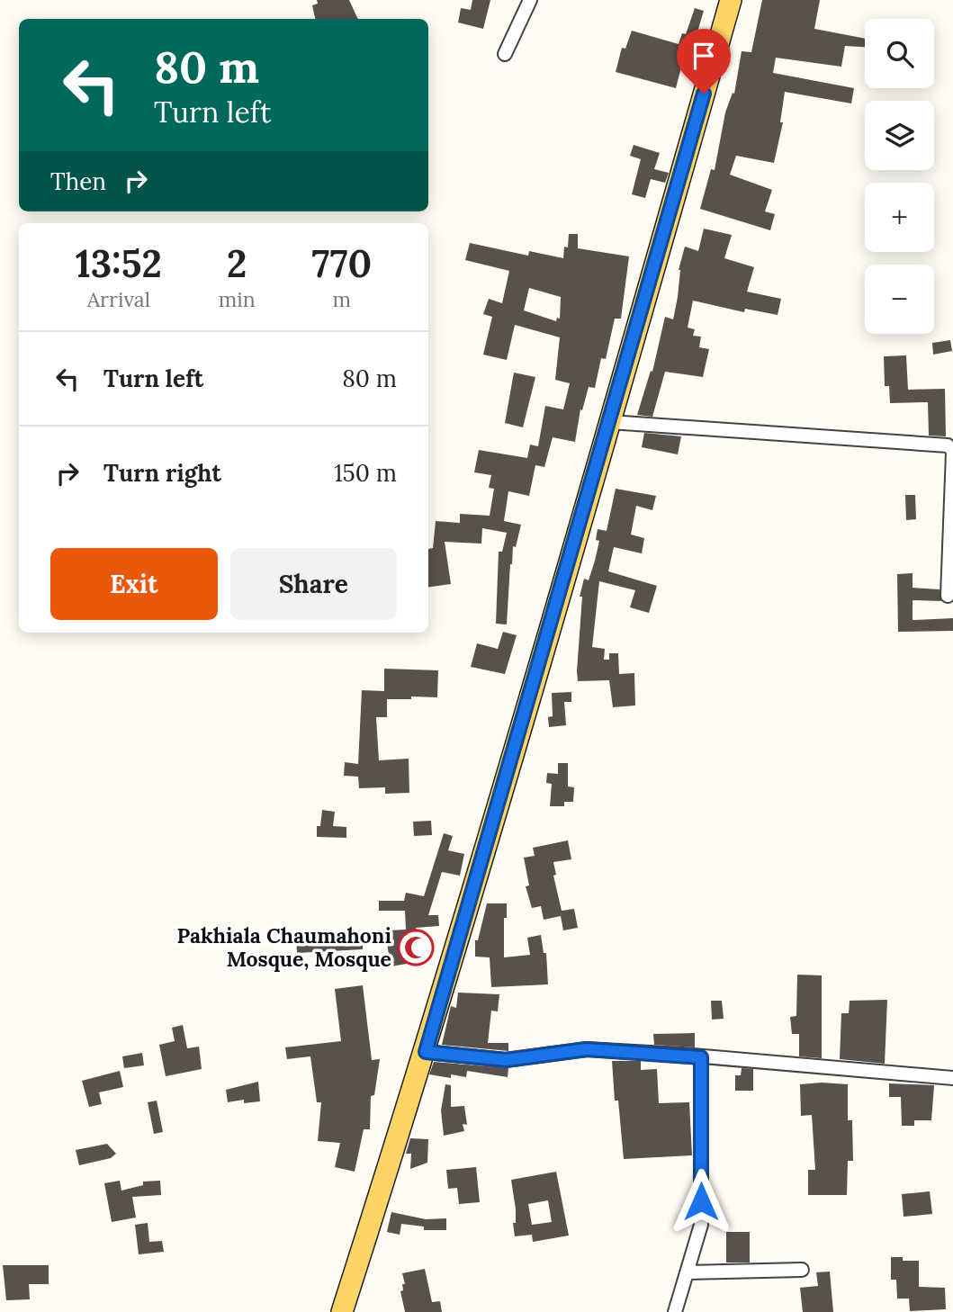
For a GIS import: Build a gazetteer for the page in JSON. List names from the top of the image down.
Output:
{
  "places": {
    "mosque": ["Pakhiala Chaumahoni Mosque, Mosque"]
  },
  "page": {
    "map_buttons": ["+", "−"],
    "turn": ["80 m", "Turn left"],
    "then": "Then",
    "eta": [
      "13:52",
      "Arrival",
      "2",
      "min",
      "770",
      "m"
    ],
    "list": [
      {
        "name": "Turn left",
        "value": "80 m"
      },
      {
        "name": "Turn right",
        "value": "150 m"
      }
    ],
    "buttons": ["Exit", "Share"]
  }
}
